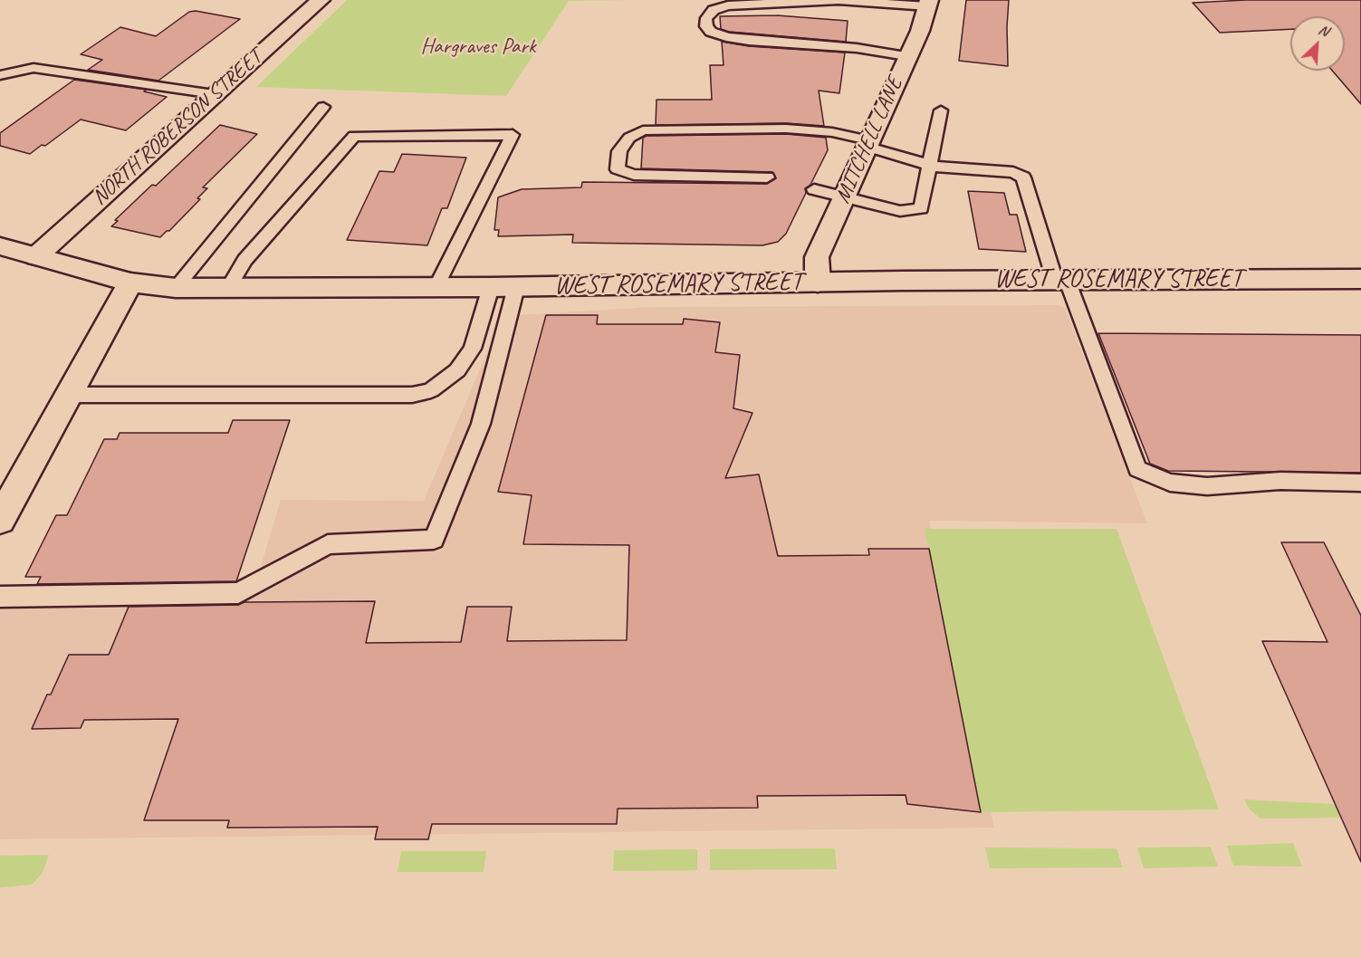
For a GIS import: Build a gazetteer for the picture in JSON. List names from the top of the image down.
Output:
{
  "streets": {
    "street": ["NORTH ROBERSON STREET", "MITCHELL LANE", "WEST ROSEMARY STREET"]
  },
  "crossings": [
    ["NORTH ROBERSON STREET", "WEST ROSEMARY STREET"],
    ["MITCHELL LANE", "WEST ROSEMARY STREET"]
  ],
  "parks": ["Hargraves Park"],
  "north": "top right"
}
